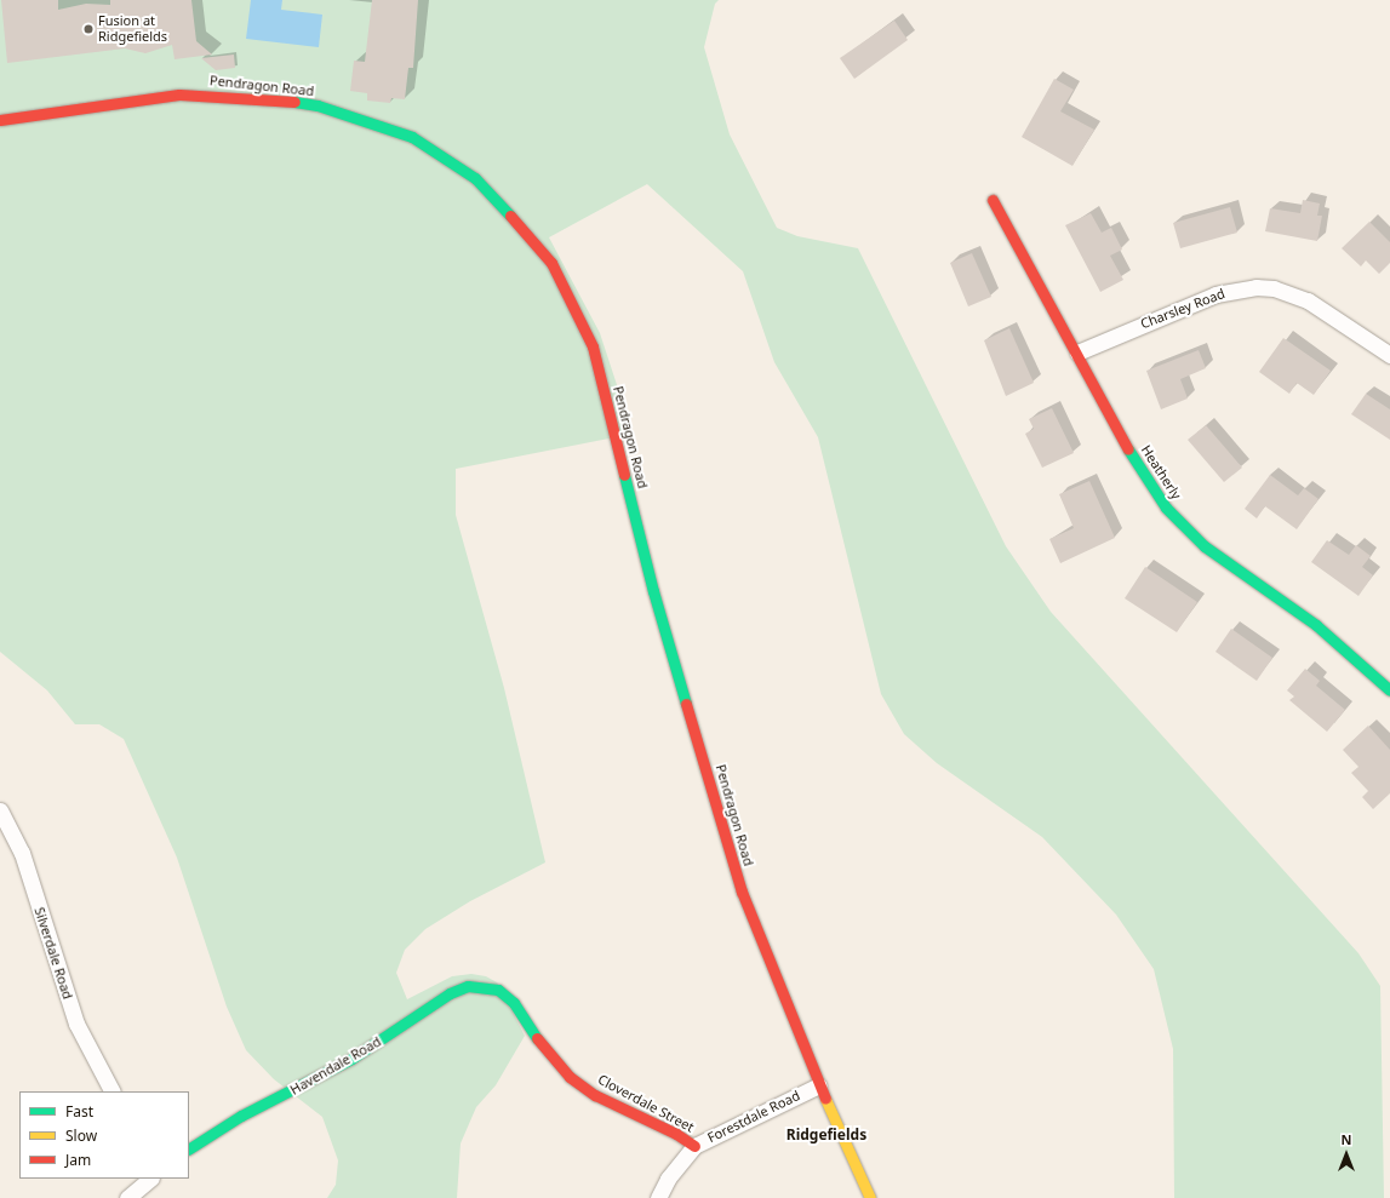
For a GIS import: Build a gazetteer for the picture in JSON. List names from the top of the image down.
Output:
{
  "streets": {
    "street": [
      "Pendragon Road",
      "Charsley Road",
      "Heatherly",
      "Silverdale Road",
      "Havendale Road",
      "Cloverdale Street",
      "Forestdale Road"
    ]
  },
  "crossings": [
    ["Pendragon Road", "Forestdale Road"],
    ["Charsley Road", "Heatherly"],
    ["Havendale Road", "Cloverdale Street"],
    ["Cloverdale Street", "Forestdale Road"]
  ],
  "districts": ["Ridgefields"],
  "places": ["Fusion at Ridgefields"],
  "legend": ["Fast", "Slow", "Jam"],
  "north": "top"
}
